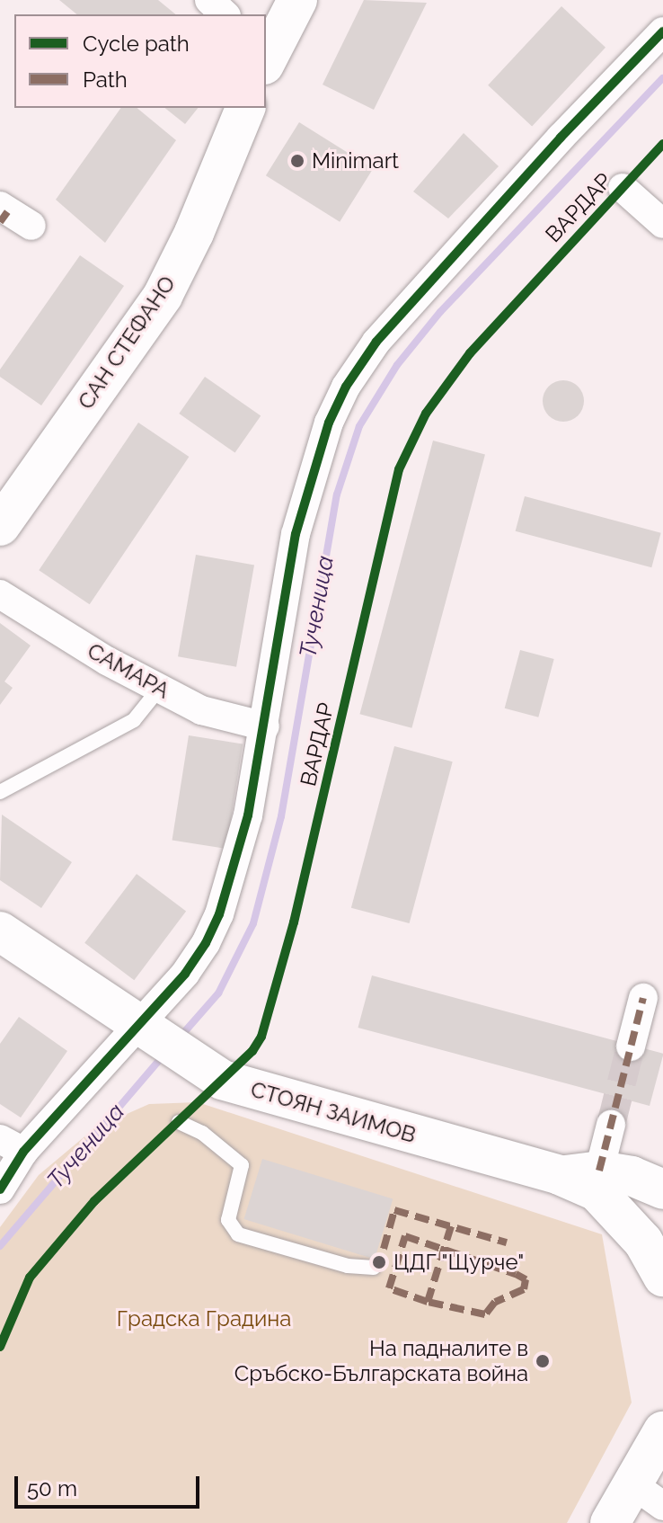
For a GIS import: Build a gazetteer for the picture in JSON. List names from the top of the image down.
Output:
{
  "streets": {
    "street": ["САН СТЕФАНО", "САМАРА", "СТОЯН ЗАИМОВ"],
    "cycle path": ["ВАРДАР"]
  },
  "water": ["Тученица"],
  "parks": ["Градска Градина"],
  "places": ["Minimart", "ЦДГ \"Щурче\"", "На падналите в Сръбско-Българската война"],
  "legend": ["Cycle path", "Path"],
  "scale_bar": "50 m"
}
